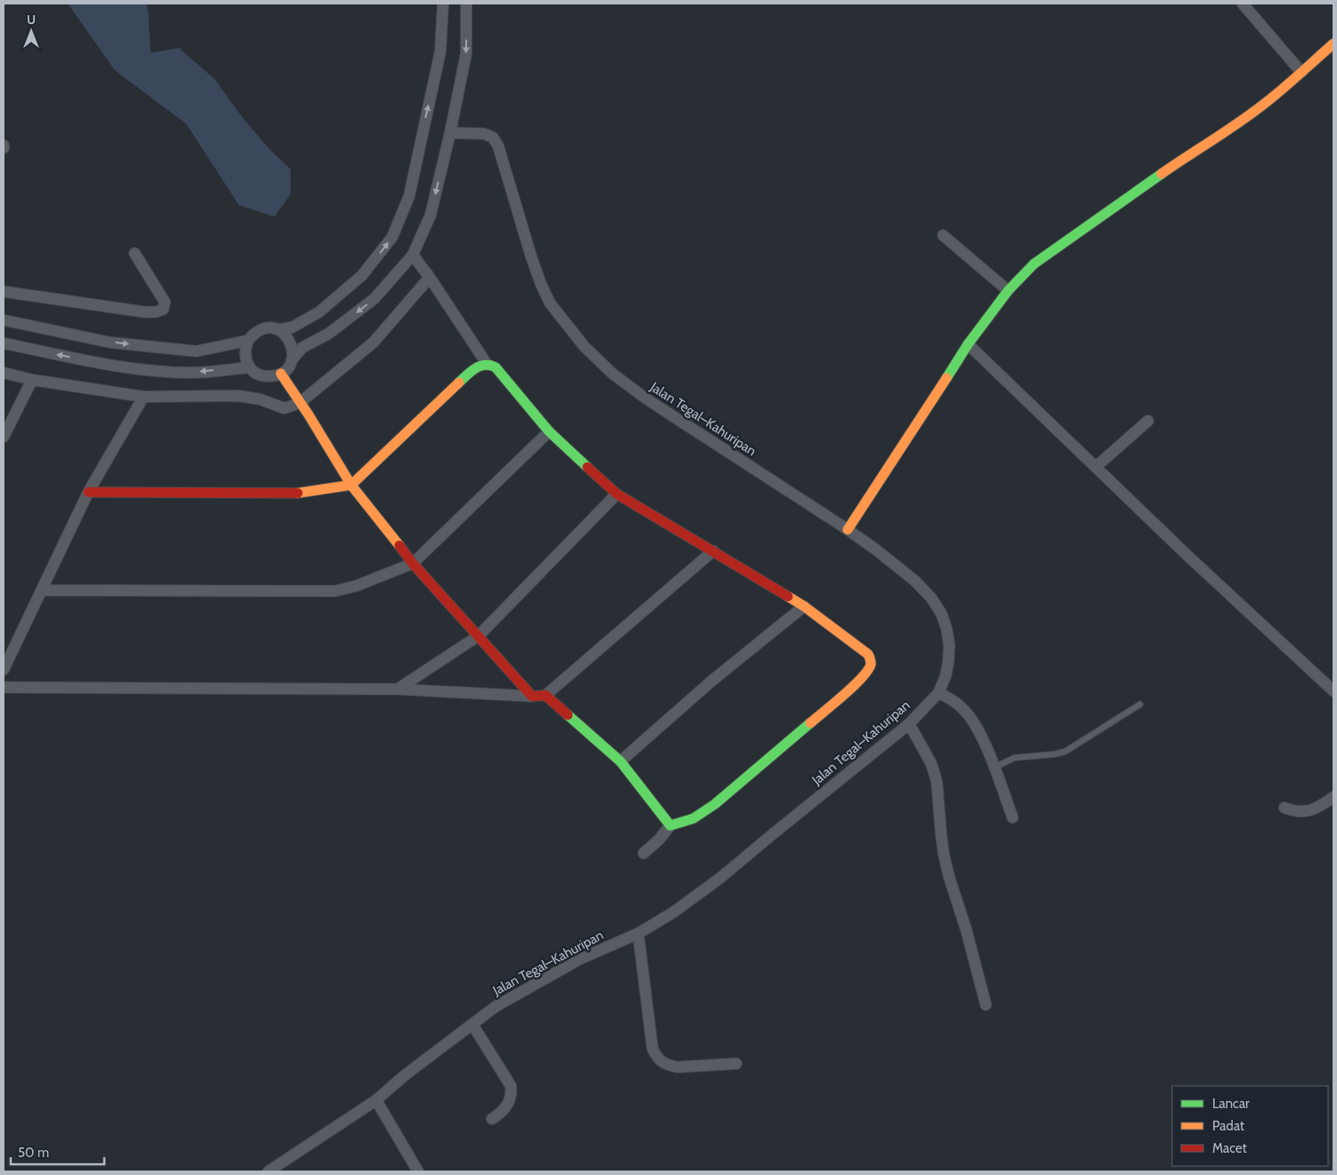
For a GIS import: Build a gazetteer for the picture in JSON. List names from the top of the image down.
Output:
{
  "streets": {
    "street": ["Jalan Tegal–Kahuripan"]
  },
  "legend": ["Lancar", "Padat", "Macet"],
  "scale_bar": "50 m",
  "north": "top"
}
